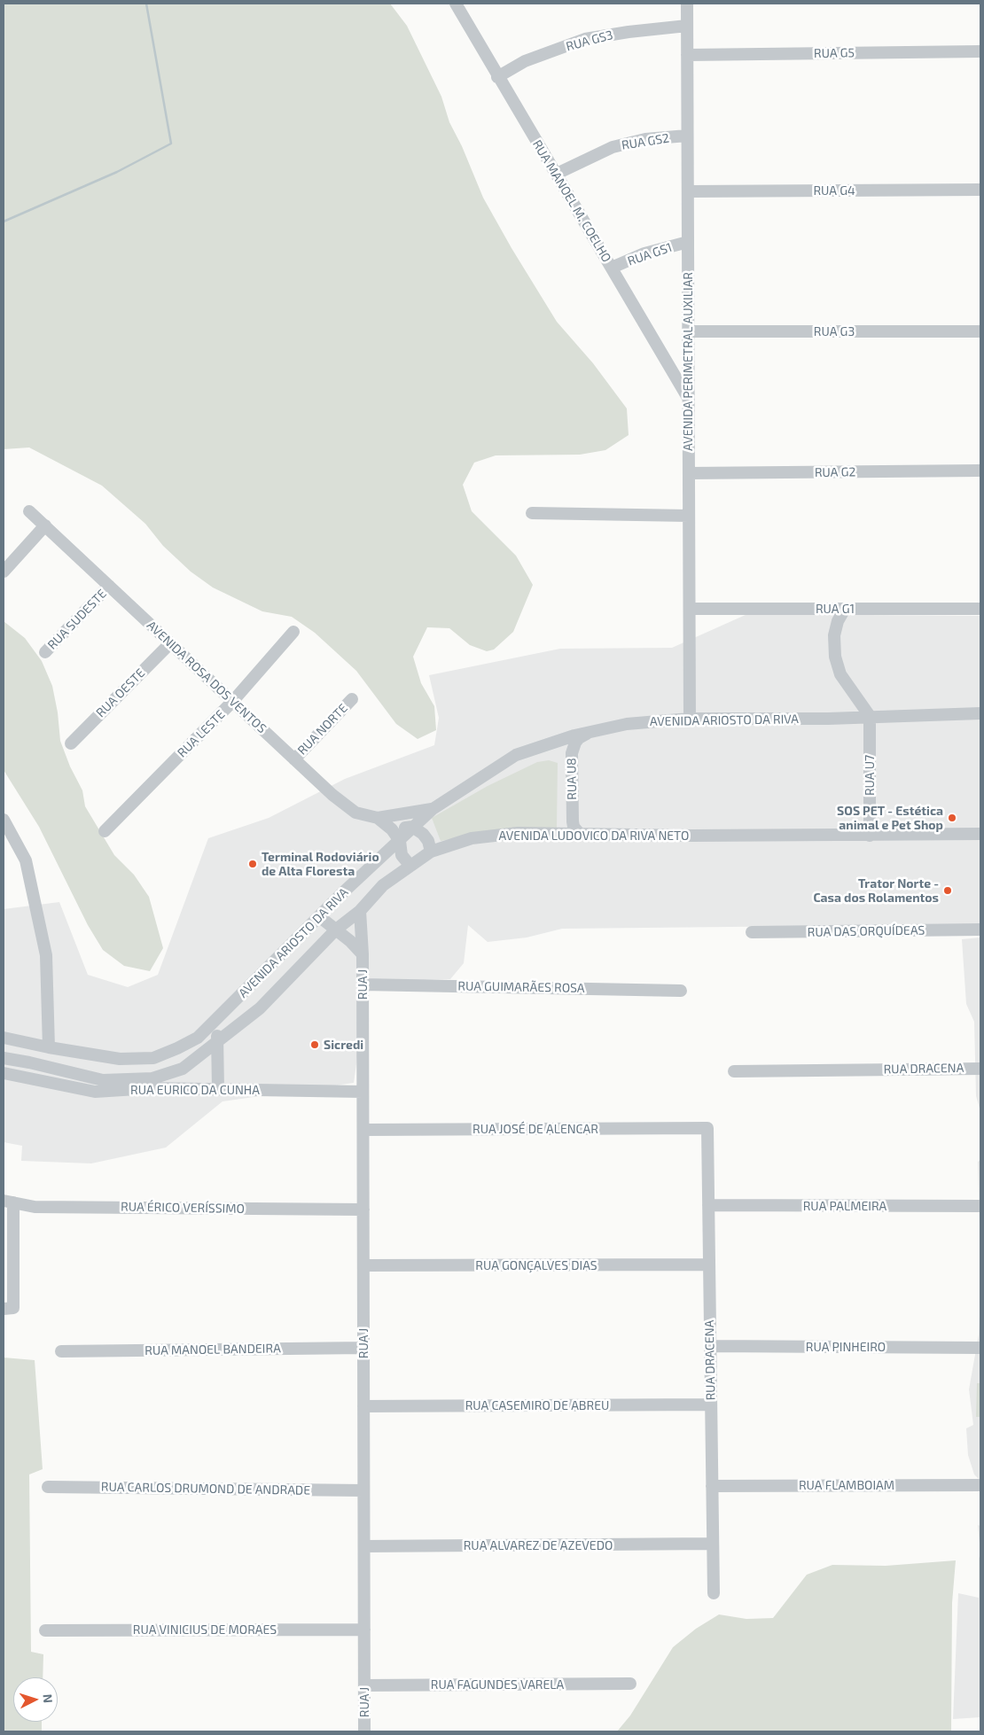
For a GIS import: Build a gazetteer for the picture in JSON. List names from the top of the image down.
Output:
{
  "streets": {
    "street": [
      "RUA GS3",
      "RUA G5",
      "RUA GS2",
      "RUA G4",
      "RUA MANOEL M. COELHO",
      "RUA GS1",
      "RUA G3",
      "AVENIDA PERIMETRAL AUXILIAR",
      "RUA G2",
      "RUA G1",
      "RUA SUDESTE",
      "AVENIDA ROSA DOS VENTOS",
      "RUA OESTE",
      "AVENIDA ARIOSTO DA RIVA",
      "RUA NORTE",
      "RUA LESTE",
      "RUA U7",
      "RUA U8",
      "AVENIDA LUDOVICO DA RIVA NETO",
      "RUA DAS ORQUÍDEAS",
      "RUA J",
      "RUA GUIMARÃES ROSA",
      "RUA DRACENA",
      "RUA EURICO DA CUNHA",
      "RUA JOSÉ DE ALENCAR",
      "RUA PALMEIRA",
      "RUA ÉRICO VERÍSSIMO",
      "RUA GONÇALVES DIAS",
      "RUA PINHEIRO",
      "RUA MANOEL BANDEIRA",
      "RUA CASEMIRO DE ABREU",
      "RUA FLAMBOIAM",
      "RUA CARLOS DRUMOND DE ANDRADE",
      "RUA ALVAREZ DE AZEVEDO",
      "RUA VINICIUS DE MORAES",
      "RUA FAGUNDES VARELA"
    ]
  },
  "crossings": [
    ["RUA GS3", "RUA MANOEL M. COELHO"],
    ["RUA GS3", "AVENIDA PERIMETRAL AUXILIAR"],
    ["RUA G5", "AVENIDA PERIMETRAL AUXILIAR"],
    ["RUA GS2", "RUA MANOEL M. COELHO"],
    ["RUA GS2", "AVENIDA PERIMETRAL AUXILIAR"],
    ["RUA G4", "AVENIDA PERIMETRAL AUXILIAR"],
    ["RUA MANOEL M. COELHO", "RUA GS1"],
    ["RUA MANOEL M. COELHO", "AVENIDA PERIMETRAL AUXILIAR"],
    ["RUA GS1", "AVENIDA PERIMETRAL AUXILIAR"],
    ["RUA G3", "AVENIDA PERIMETRAL AUXILIAR"],
    ["AVENIDA PERIMETRAL AUXILIAR", "RUA G2"],
    ["AVENIDA PERIMETRAL AUXILIAR", "RUA G1"],
    ["AVENIDA PERIMETRAL AUXILIAR", "AVENIDA ARIOSTO DA RIVA"],
    ["RUA SUDESTE", "AVENIDA ROSA DOS VENTOS"],
    ["AVENIDA ROSA DOS VENTOS", "RUA OESTE"],
    ["AVENIDA ROSA DOS VENTOS", "AVENIDA ARIOSTO DA RIVA"],
    ["AVENIDA ROSA DOS VENTOS", "RUA NORTE"],
    ["AVENIDA ROSA DOS VENTOS", "RUA LESTE"],
    ["AVENIDA ROSA DOS VENTOS", "AVENIDA LUDOVICO DA RIVA NETO"],
    ["AVENIDA ARIOSTO DA RIVA", "RUA U7"],
    ["AVENIDA ARIOSTO DA RIVA", "RUA U8"],
    ["AVENIDA ARIOSTO DA RIVA", "AVENIDA LUDOVICO DA RIVA NETO"],
    ["AVENIDA ARIOSTO DA RIVA", "RUA J"],
    ["RUA U7", "AVENIDA LUDOVICO DA RIVA NETO"],
    ["RUA U8", "AVENIDA LUDOVICO DA RIVA NETO"],
    ["AVENIDA LUDOVICO DA RIVA NETO", "RUA J"],
    ["AVENIDA LUDOVICO DA RIVA NETO", "RUA EURICO DA CUNHA"],
    ["RUA J", "RUA GUIMARÃES ROSA"],
    ["RUA J", "RUA EURICO DA CUNHA"],
    ["RUA J", "RUA JOSÉ DE ALENCAR"],
    ["RUA J", "RUA ÉRICO VERÍSSIMO"],
    ["RUA J", "RUA GONÇALVES DIAS"],
    ["RUA J", "RUA MANOEL BANDEIRA"],
    ["RUA J", "RUA CASEMIRO DE ABREU"],
    ["RUA J", "RUA CARLOS DRUMOND DE ANDRADE"],
    ["RUA J", "RUA ALVAREZ DE AZEVEDO"],
    ["RUA J", "RUA VINICIUS DE MORAES"],
    ["RUA J", "RUA FAGUNDES VARELA"],
    ["RUA DRACENA", "RUA JOSÉ DE ALENCAR"],
    ["RUA DRACENA", "RUA PALMEIRA"],
    ["RUA DRACENA", "RUA GONÇALVES DIAS"],
    ["RUA DRACENA", "RUA PINHEIRO"],
    ["RUA DRACENA", "RUA CASEMIRO DE ABREU"],
    ["RUA DRACENA", "RUA FLAMBOIAM"],
    ["RUA DRACENA", "RUA ALVAREZ DE AZEVEDO"]
  ],
  "places": [
    "SOS PET - Estética animal e Pet Shop",
    "Terminal Rodoviário de Alta Floresta",
    "Trator Norte - Casa dos Rolamentos",
    "Sicredi"
  ],
  "north": "right"
}
